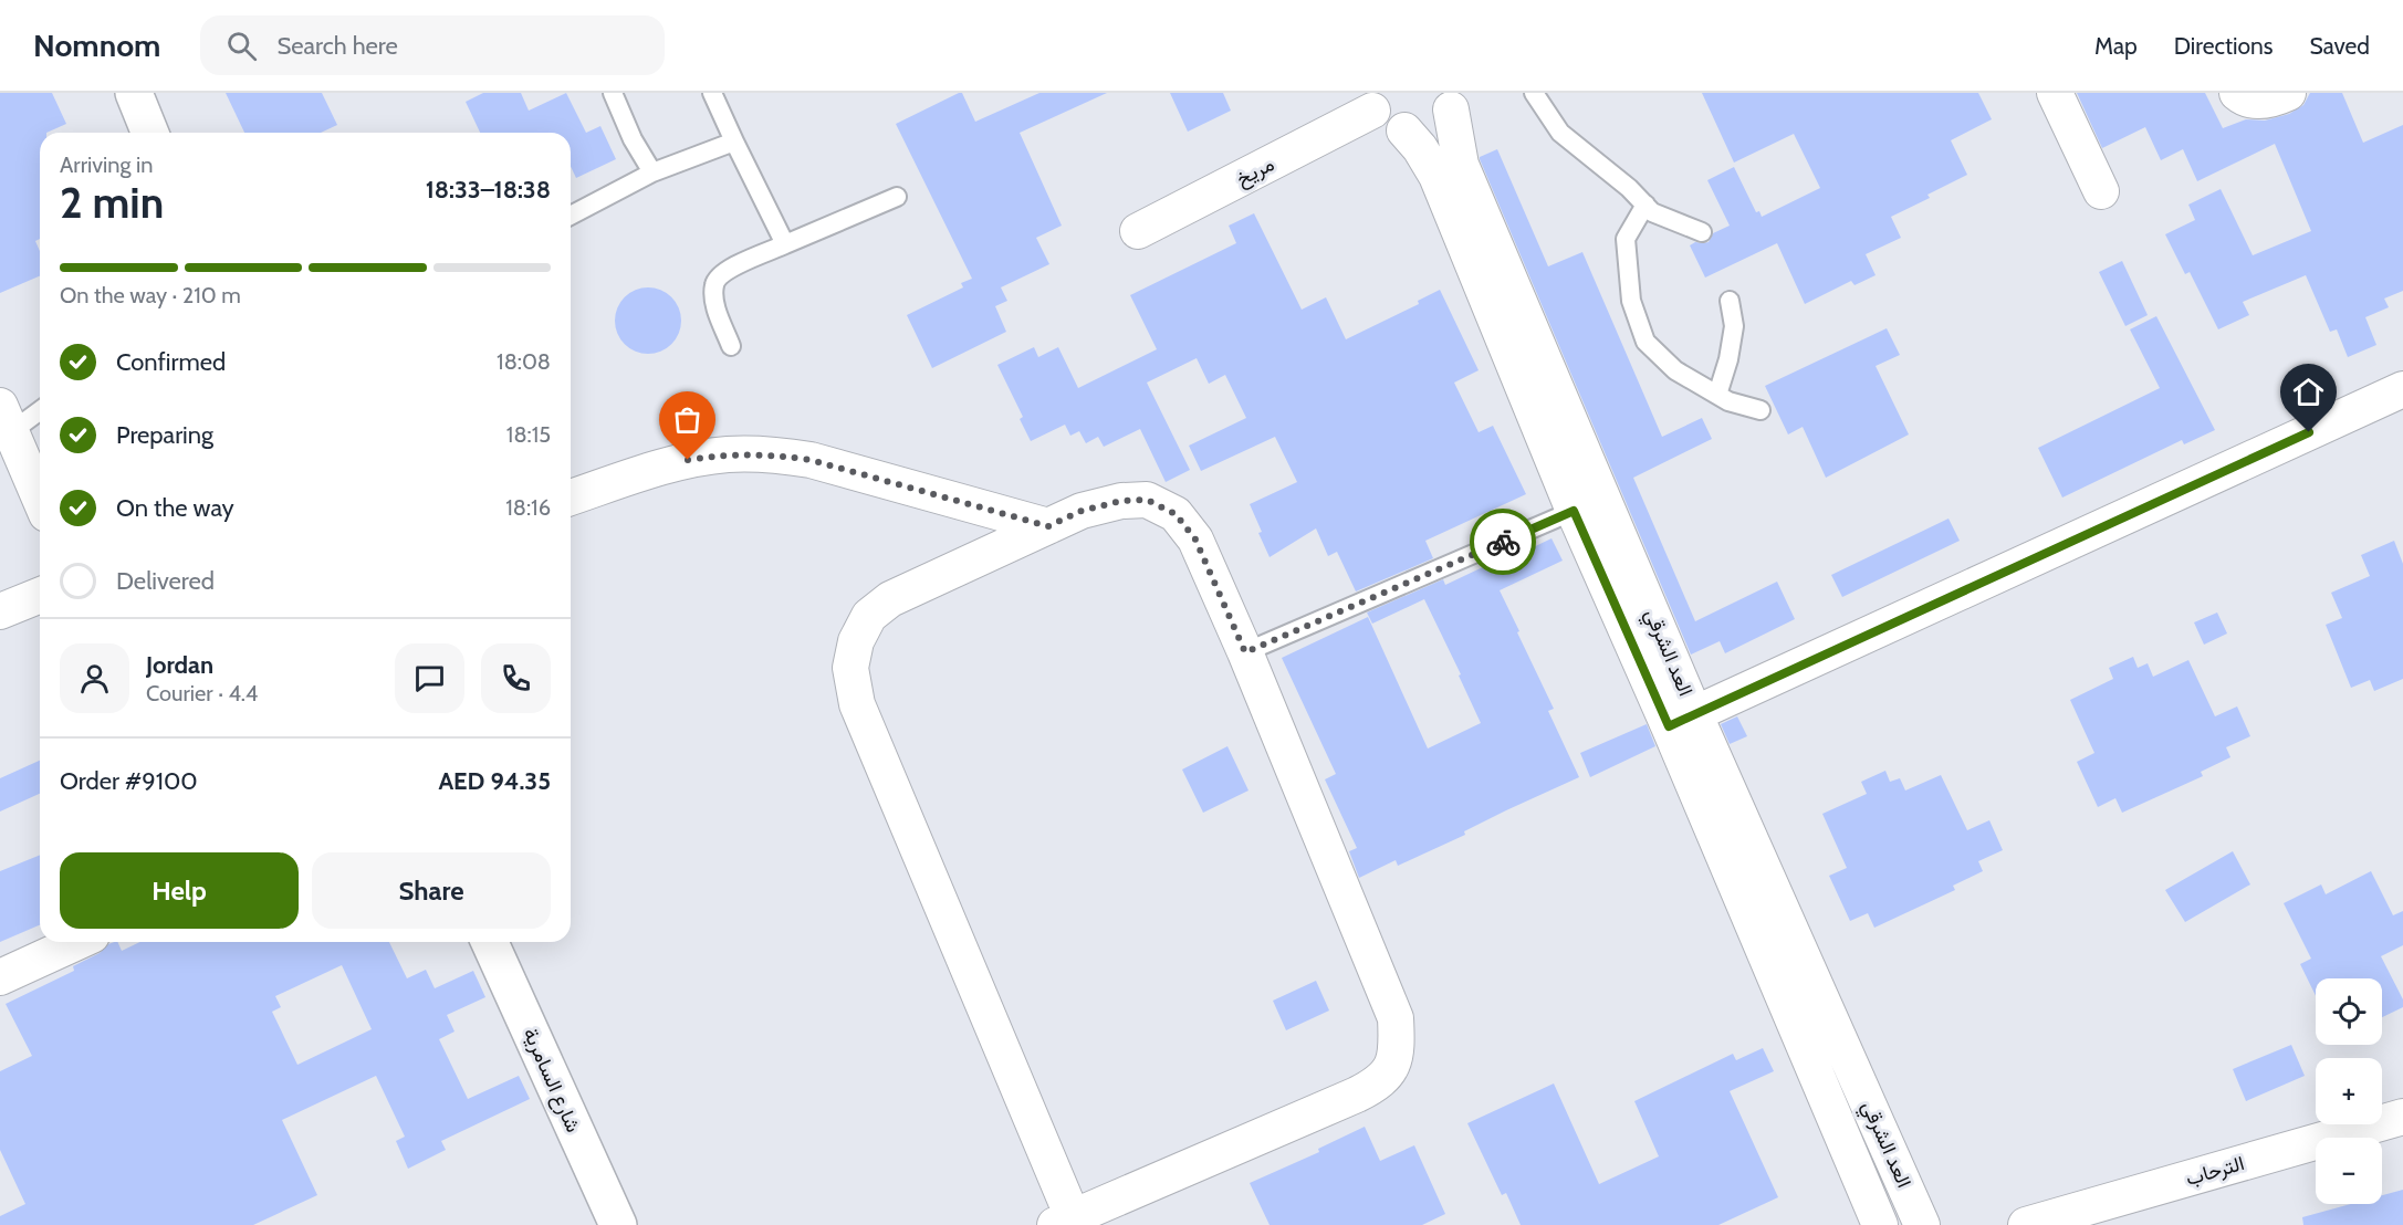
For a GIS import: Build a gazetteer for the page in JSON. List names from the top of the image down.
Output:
{
  "streets": {
    "street": [
      "مريخ",
      "العد الشرقي",
      "شارع السامرية",
      "الترحاب"
    ]
  },
  "page": {
    "header": "Nomnom",
    "search": "Search here",
    "nav": ["Map", "Directions", "Saved"],
    "heading": ["2 min", "Arriving in", "18:33–18:38"],
    "panel": [
      "Jordan",
      "Courier · 4.4",
      "Order #9100",
      "AED 94.35"
    ],
    "bar": "On the way · 210 m",
    "list": [
      ["Confirmed", "18:08"],
      ["Preparing", "18:15"],
      ["On the way", "18:16"],
      "Delivered"
    ],
    "buttons": ["Help", "Share"],
    "map_buttons": ["+", "−"]
  }
}
